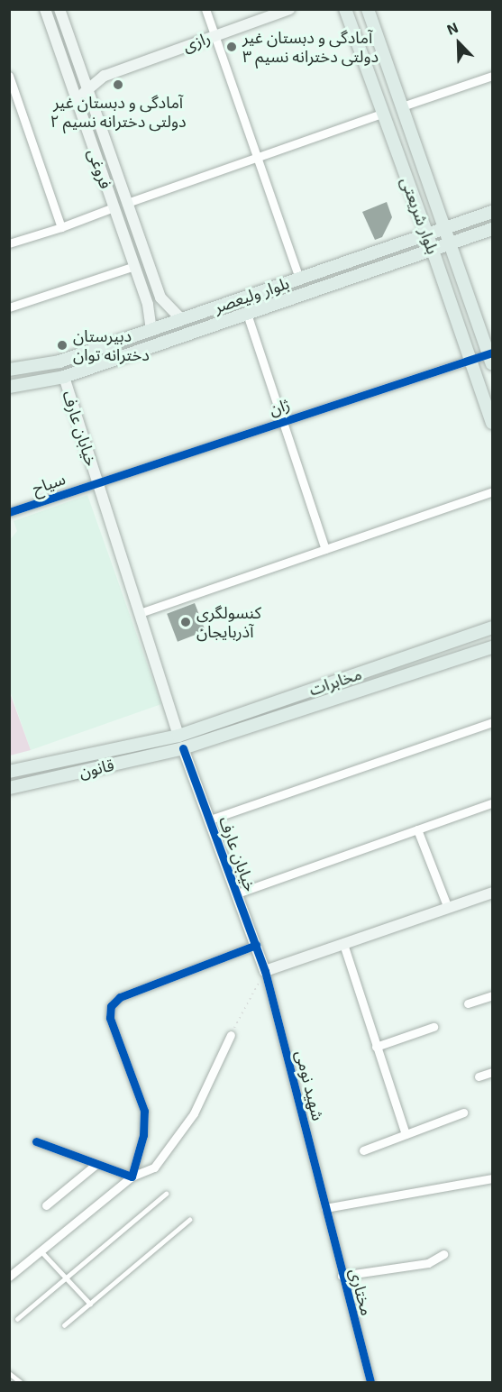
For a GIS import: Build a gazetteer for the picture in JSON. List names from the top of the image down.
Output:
{
  "streets": {
    "main road": [
      "رازی",
      "فروغى",
      "بلوار شریعتى",
      "بلوار ولیعصر",
      "خیابان عارف",
      "مخابرات",
      "قانون"
    ],
    "street": [
      "ژان",
      "سیاح",
      "شهید نومی",
      "مختاری"
    ]
  },
  "crossings": [
    ["رازی", "فروغى"],
    ["فروغى", "بلوار ولیعصر"],
    ["بلوار شریعتى", "بلوار ولیعصر"],
    ["بلوار شریعتى", "ژان"],
    ["بلوار ولیعصر", "ژان"],
    ["بلوار ولیعصر", "خیابان عارف"],
    ["ژان", "خیابان عارف"],
    ["ژان", "سیاح"],
    ["خیابان عارف", "سیاح"],
    ["خیابان عارف", "مخابرات"],
    ["خیابان عارف", "قانون"],
    ["خیابان عارف", "شهید نومی"],
    ["مخابرات", "قانون"],
    ["شهید نومی", "مختاری"]
  ],
  "places": [
    "آمادگی و دبستان غیر دولتی دخترانه نسیم ۳",
    "آمادگی و دبستان غیر دولتی دخترانه نسیم ۲",
    "دبیرستان دخترانه توان",
    "کنسولگری آذربایجان"
  ],
  "north": "top left"
}
